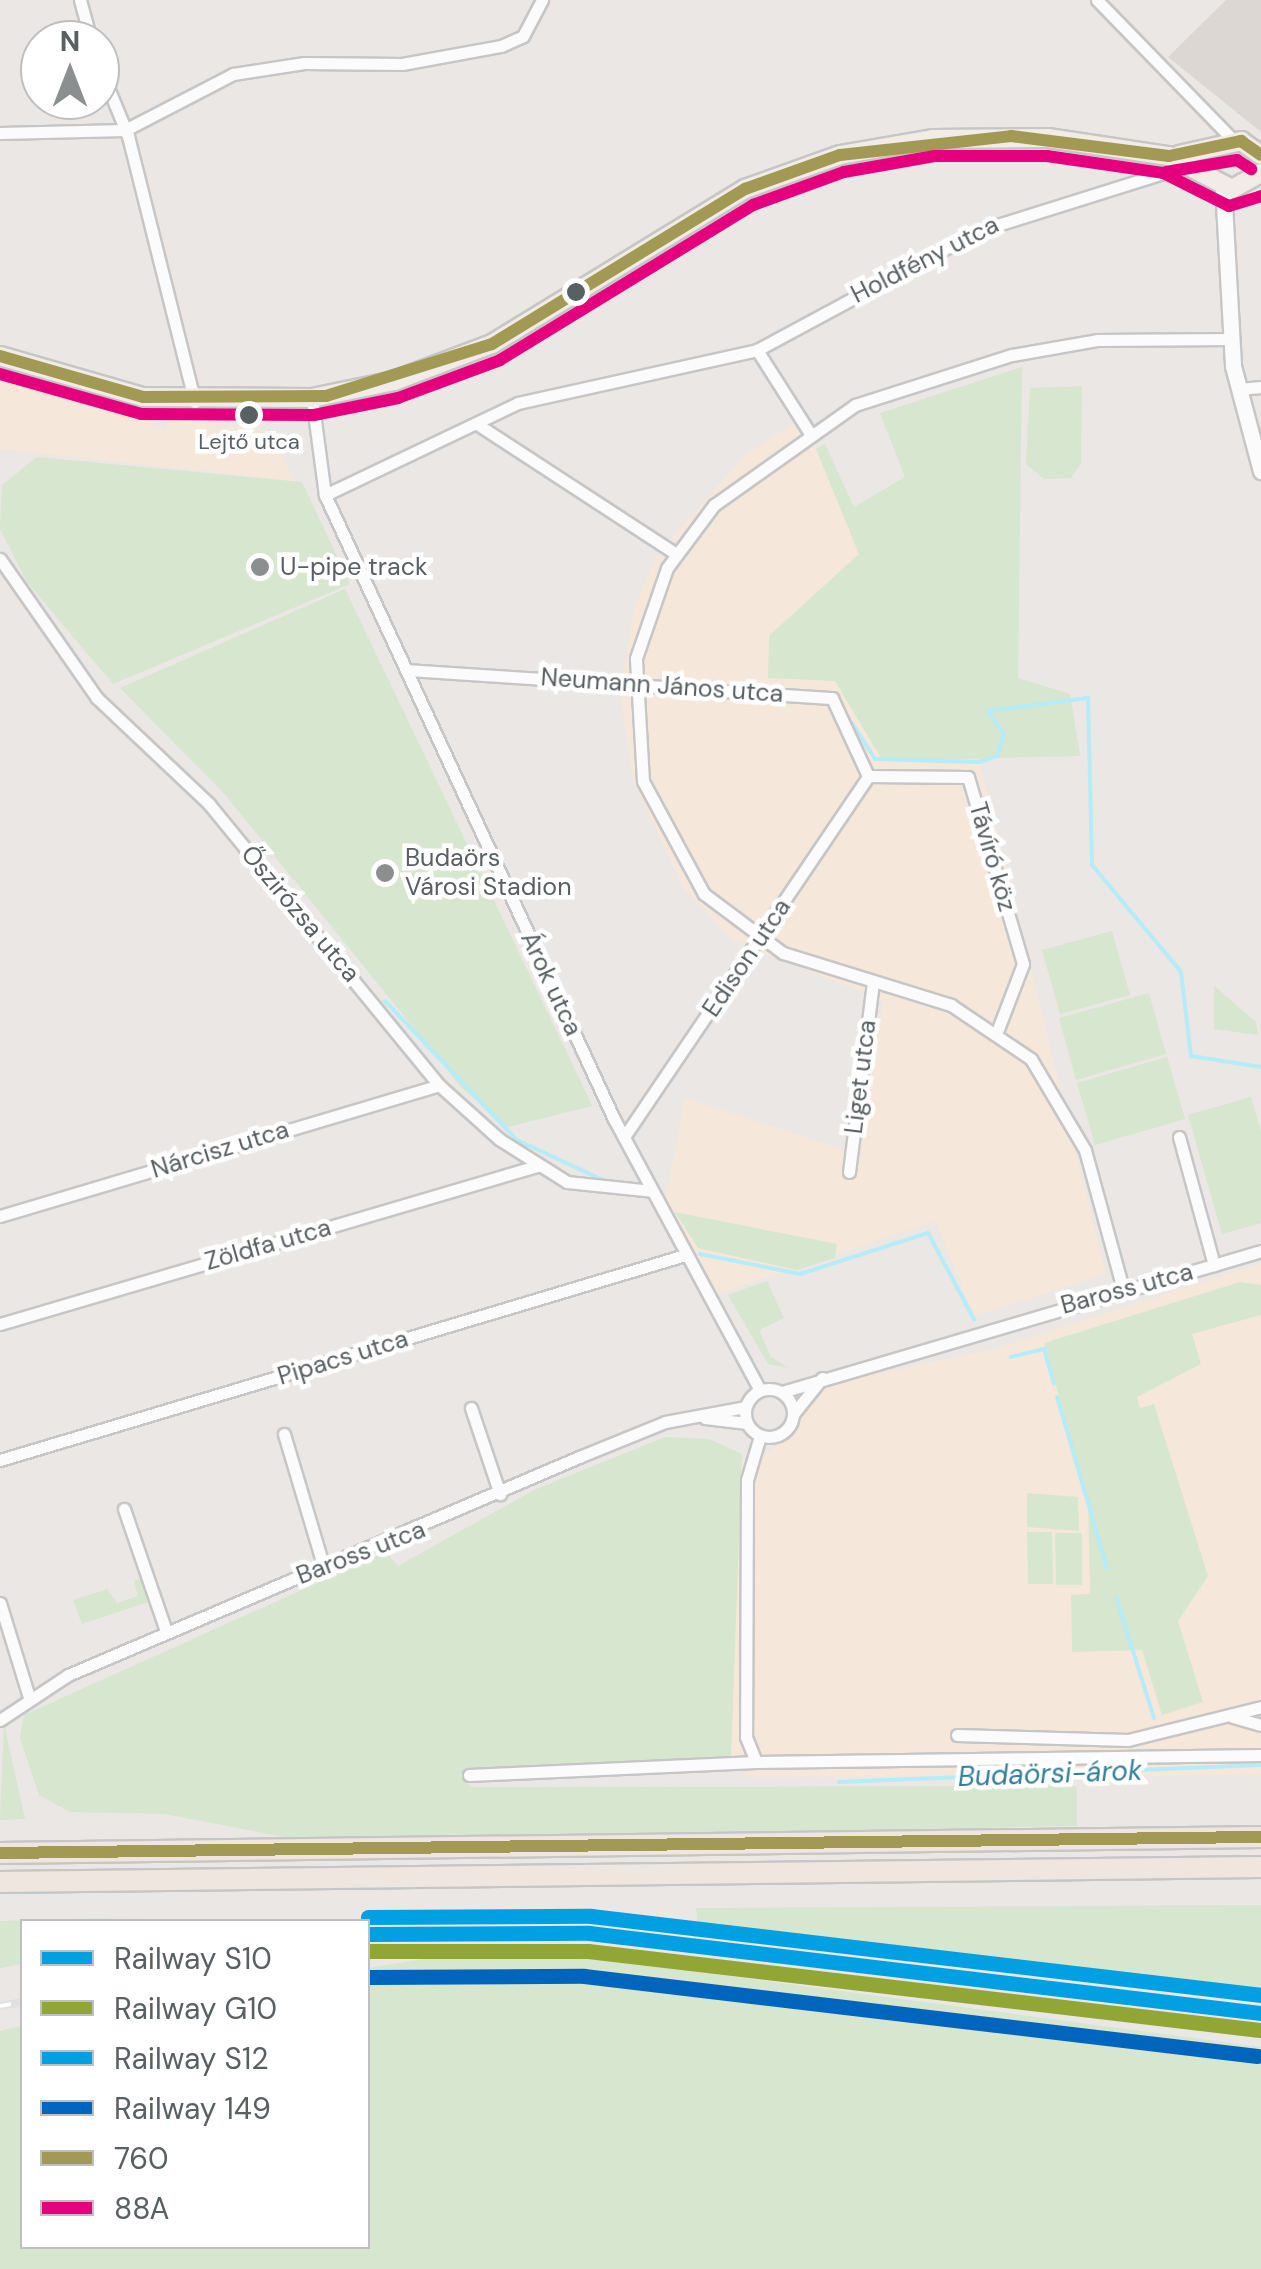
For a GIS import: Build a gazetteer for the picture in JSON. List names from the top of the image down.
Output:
{
  "streets": {
    "street": [
      "Holdfény utca",
      "Neumann János utca",
      "Távíró köz",
      "Őszirózsa utca",
      "Edison utca",
      "Árok utca",
      "Liget utca",
      "Nárcisz utca",
      "Zöldfa utca",
      "Baross utca",
      "Pipacs utca"
    ]
  },
  "crossings": [
    ["Holdfény utca", "Árok utca"],
    ["Neumann János utca", "Távíró köz"],
    ["Neumann János utca", "Edison utca"],
    ["Neumann János utca", "Árok utca"],
    ["Távíró köz", "Edison utca"],
    ["Őszirózsa utca", "Árok utca"],
    ["Őszirózsa utca", "Nárcisz utca"],
    ["Őszirózsa utca", "Zöldfa utca"],
    ["Edison utca", "Árok utca"],
    ["Árok utca", "Baross utca"],
    ["Árok utca", "Pipacs utca"]
  ],
  "water": ["Budaörsi-árok"],
  "places": ["Lejtő utca", "U-pipe track", "Budaörs Városi Stadion"],
  "lines": [
    "transit line 760",
    "transit line 88A",
    "rail line S12",
    "rail line S10",
    "rail line G10",
    "rail line 149"
  ],
  "legend": [
    "Railway S10",
    "Railway G10",
    "Railway S12",
    "Railway 149",
    "760",
    "88A"
  ],
  "north": "top"
}
